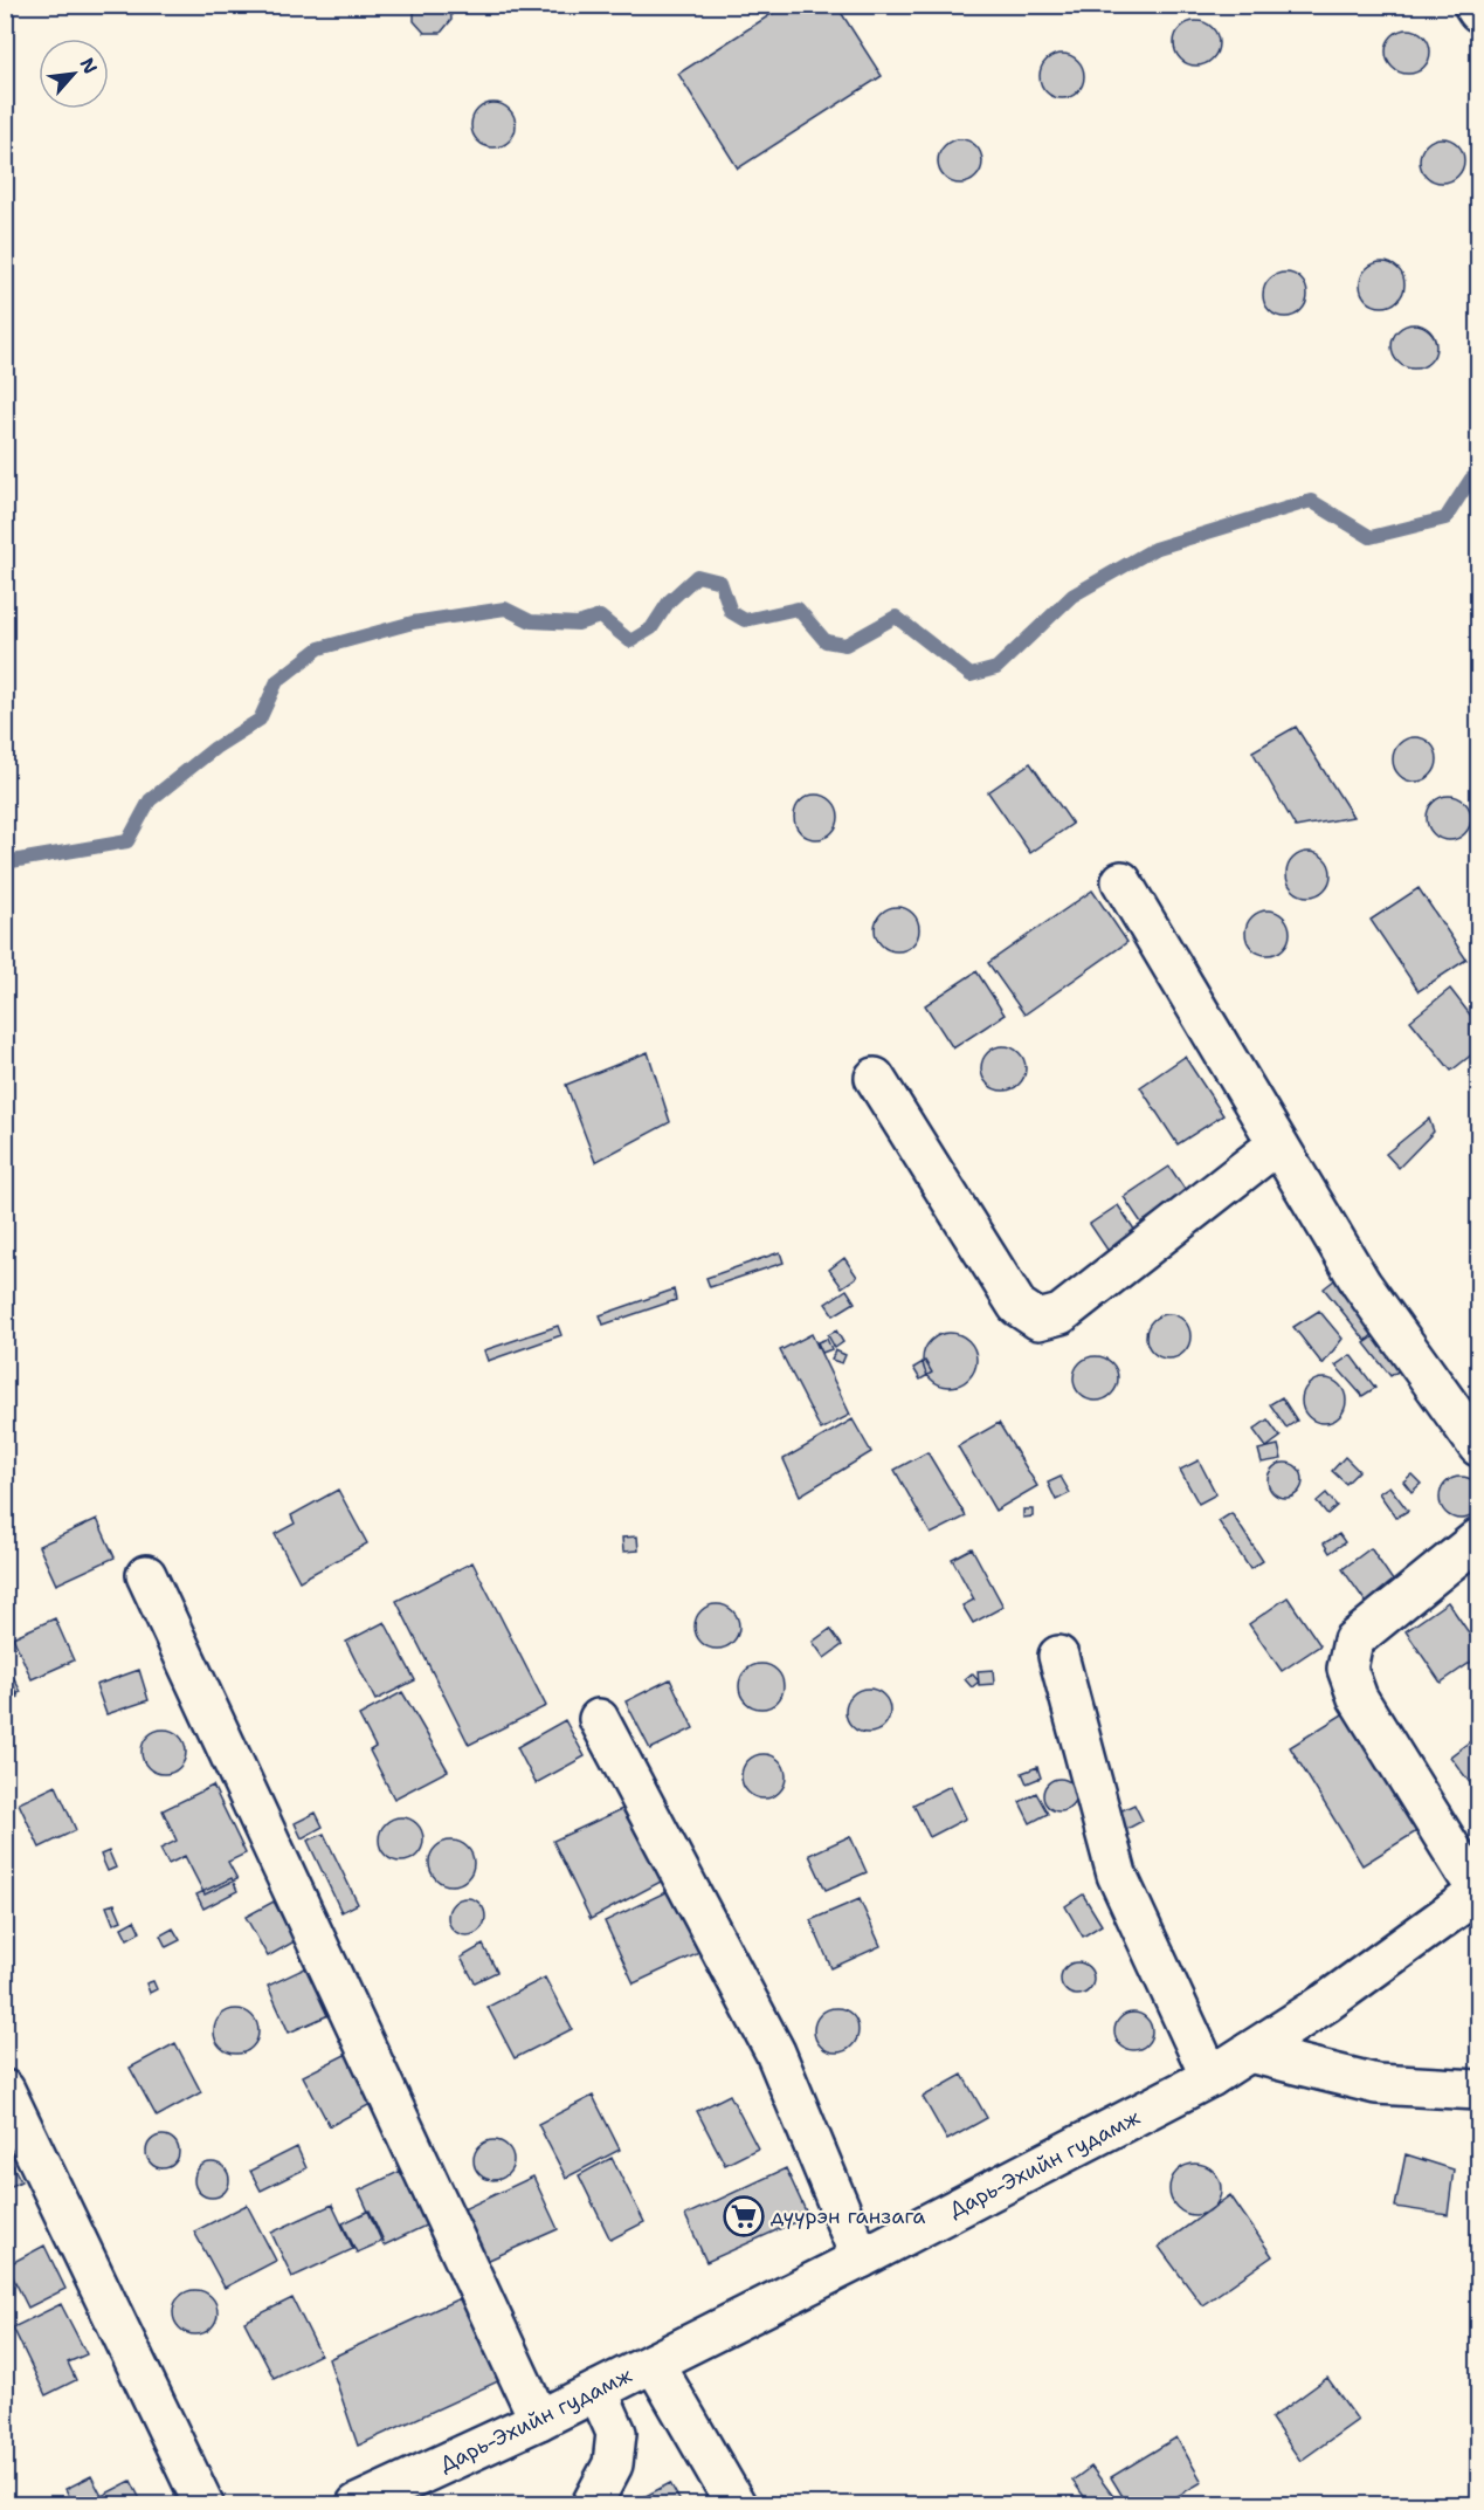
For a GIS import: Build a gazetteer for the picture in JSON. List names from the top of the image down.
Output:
{
  "streets": {
    "street": ["Дарь-Эхийн гудамж"]
  },
  "places": {
    "supermarket": ["дүүрэн ганзага"]
  },
  "north": "top right"
}
